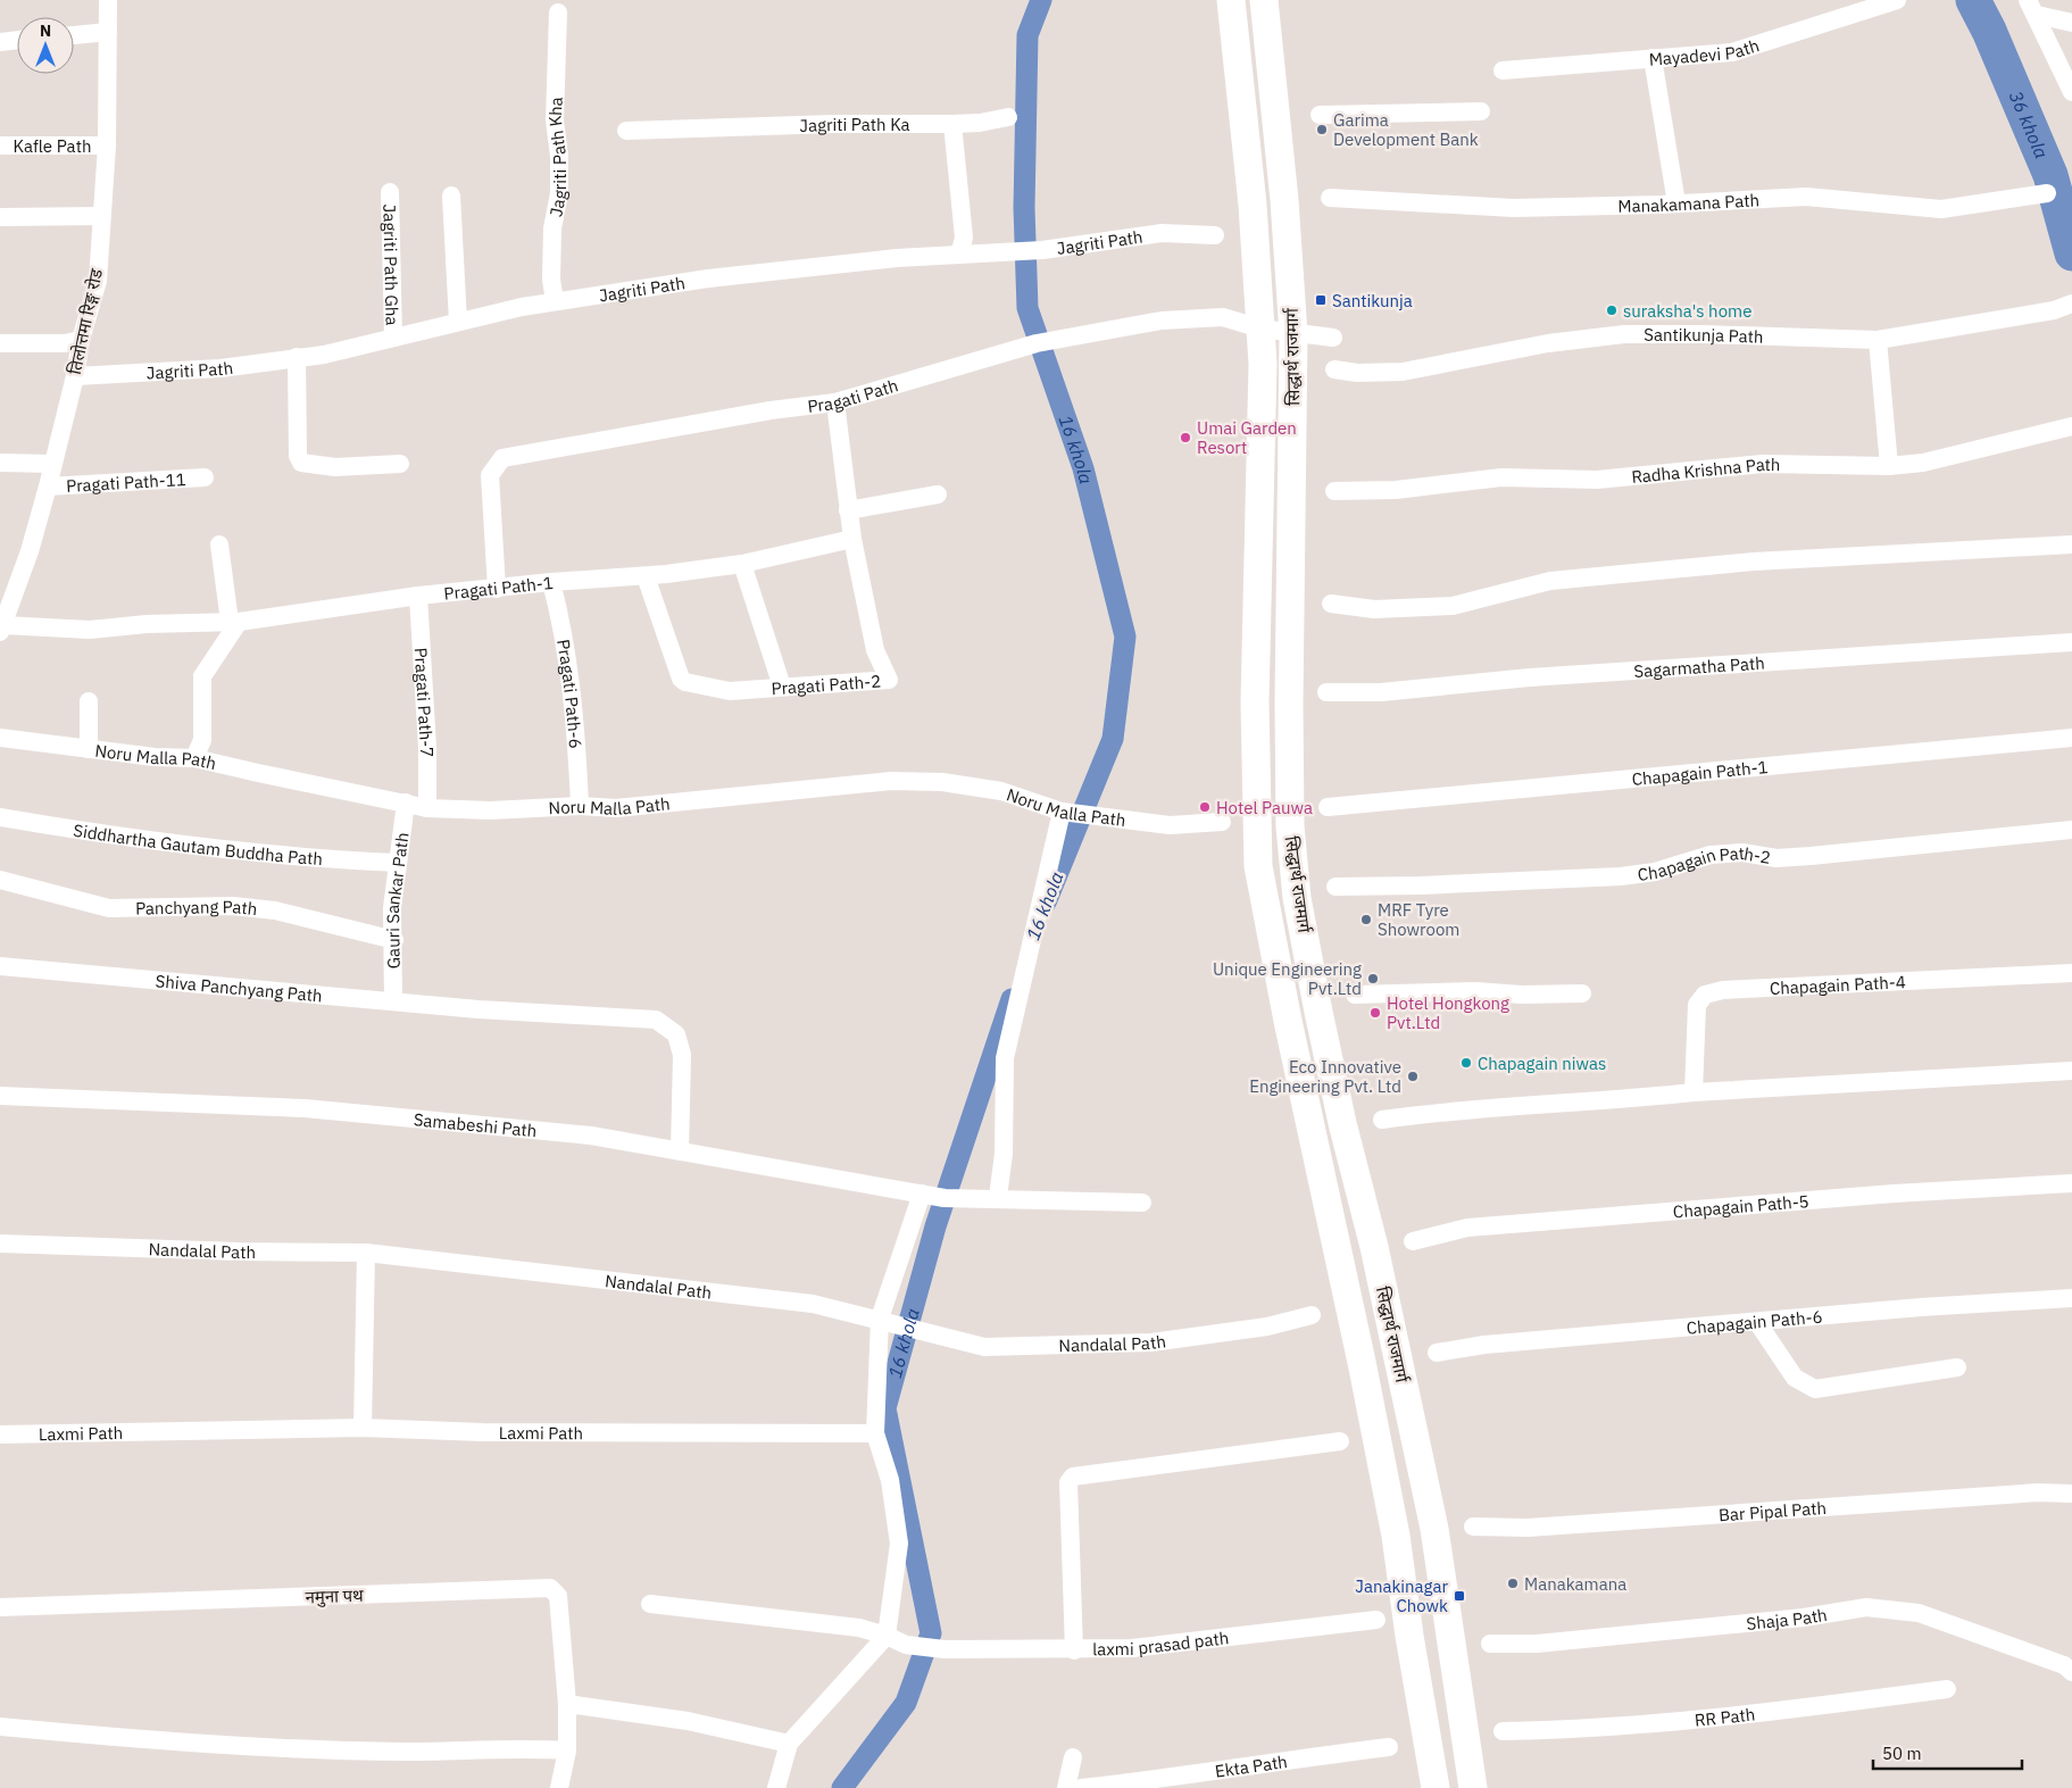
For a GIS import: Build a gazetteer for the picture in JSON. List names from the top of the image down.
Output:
{
  "streets": {
    "highway": ["सिद्धार्थ राजमार्ग"],
    "street": [
      "Mayadevi Path",
      "Jagriti Path Ka",
      "Kafle Path",
      "Jagriti Path Kha",
      "Manakamana Path",
      "Jagriti Path",
      "Jagriti Path Gha",
      "तिलोत्तमा रिङ्ग रोड",
      "Santikunja Path",
      "Pragati Path",
      "Radha Krishna Path",
      "Pragati Path-11",
      "Pragati Path-1",
      "Sagarmatha Path",
      "Pragati Path-2",
      "Pragati Path-6",
      "Pragati Path-7",
      "Noru Malla Path",
      "Chapagain Path-1",
      "Siddhartha Gautam Buddha Path",
      "Chapagain Path-2",
      "Gauri Sankar Path",
      "Panchyang Path",
      "Chapagain Path-4",
      "Shiva Panchyang Path",
      "Samabeshi Path",
      "Chapagain Path-5",
      "Nandalal Path",
      "Chapagain Path-6",
      "Laxmi Path",
      "Bar Pipal Path",
      "नमुना पथ",
      "Shaja Path",
      "laxmi prasad path",
      "RR Path",
      "Ekta Path"
    ]
  },
  "crossings": [
    ["Kafle Path", "तिलोत्तमा रिङ्ग रोड"],
    ["Jagriti Path Kha", "Jagriti Path"],
    ["Jagriti Path", "Jagriti Path Gha"],
    ["Jagriti Path", "तिलोत्तमा रिङ्ग रोड"],
    ["तिलोत्तमा रिङ्ग रोड", "Pragati Path-11"],
    ["तिलोत्तमा रिङ्ग रोड", "Pragati Path-1"],
    ["सिद्धार्थ राजमार्ग", "Pragati Path"],
    ["Pragati Path", "Pragati Path-1"],
    ["Pragati Path-1", "Pragati Path-2"],
    ["Pragati Path-1", "Pragati Path-6"],
    ["Pragati Path-1", "Pragati Path-7"],
    ["Pragati Path-6", "Noru Malla Path"],
    ["Pragati Path-7", "Noru Malla Path"],
    ["Noru Malla Path", "Gauri Sankar Path"],
    ["Siddhartha Gautam Buddha Path", "Gauri Sankar Path"],
    ["Gauri Sankar Path", "Panchyang Path"],
    ["Gauri Sankar Path", "Shiva Panchyang Path"],
    ["Shiva Panchyang Path", "Samabeshi Path"]
  ],
  "water": ["36 khola", "16 khola"],
  "places": {
    "other": [
      "Garima Development Bank",
      "suraksha's home",
      "Umai Garden Resort",
      "Hotel Pauwa",
      "MRF Tyre Showroom",
      "Unique Engineering Pvt.Ltd",
      "Hotel Hongkong Pvt.Ltd",
      "Chapagain niwas",
      "Eco Innovative Engineering Pvt. Ltd",
      "Manakamana"
    ],
    "transit": ["Santikunja", "Janakinagar Chowk"]
  },
  "scale_bar": "50 m",
  "north": "top"
}
